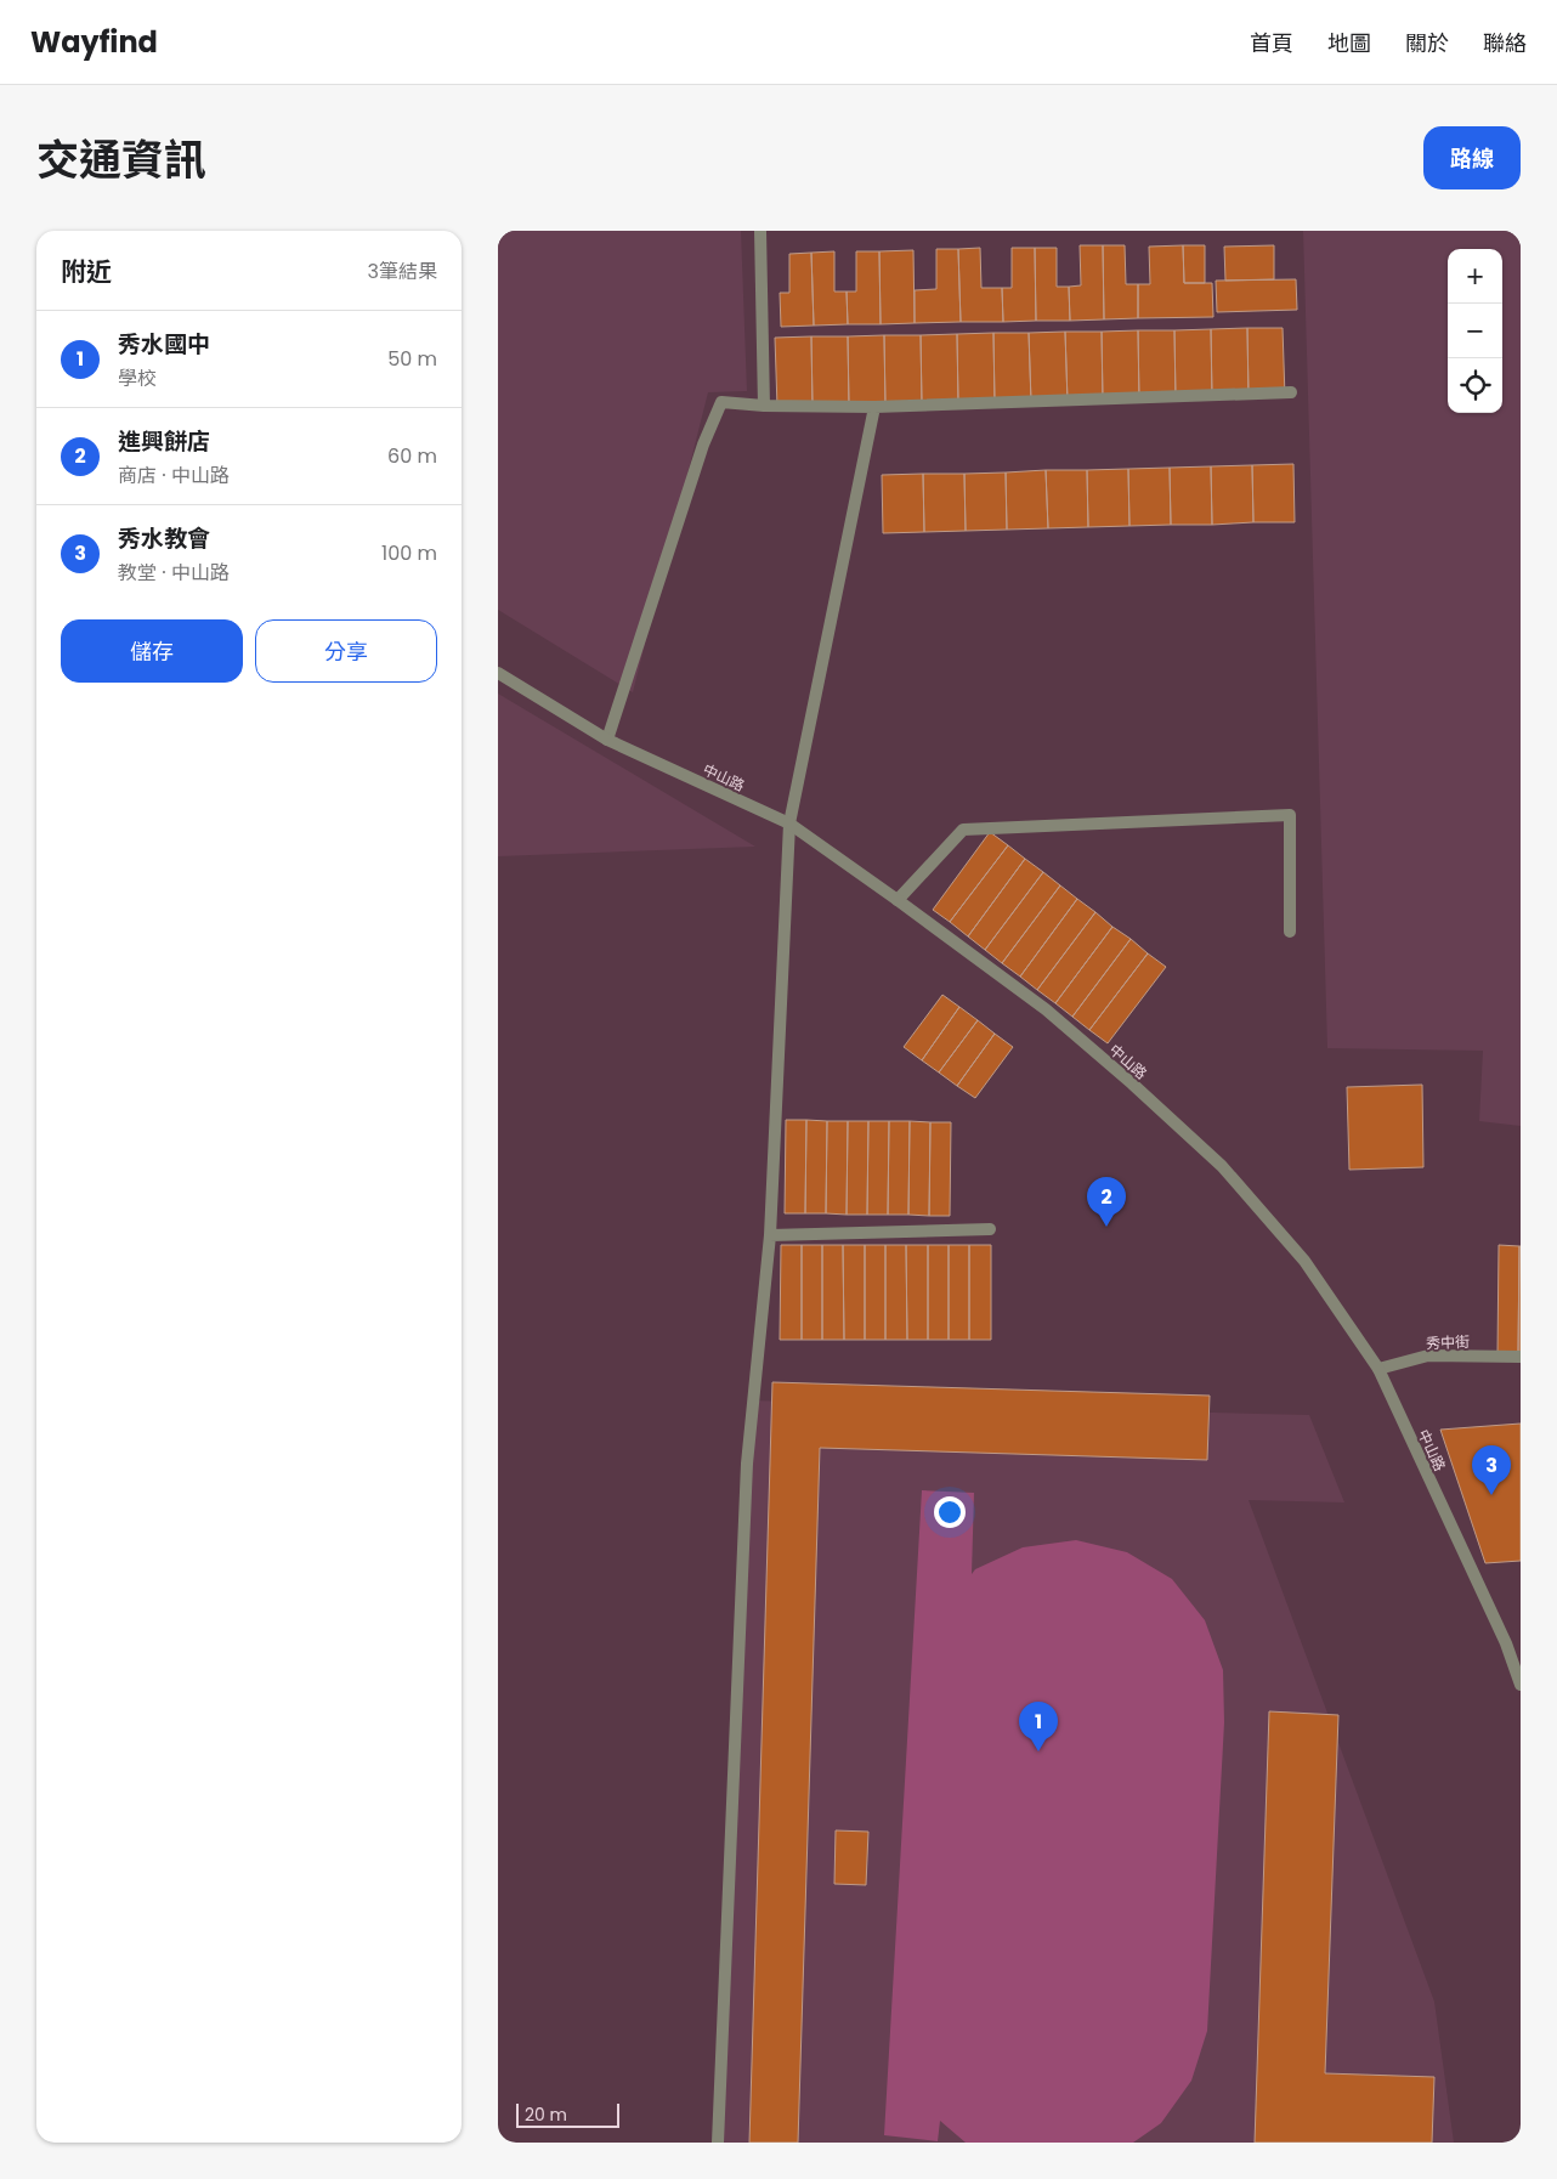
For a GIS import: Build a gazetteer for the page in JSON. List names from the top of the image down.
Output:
{
  "streets": {
    "street": ["中山路", "秀中街"]
  },
  "crossings": [
    ["中山路", "秀中街"]
  ],
  "scale_bar": "20 m",
  "page": {
    "header": "Wayfind",
    "nav": [
      "首頁",
      "地圖",
      "關於",
      "聯絡"
    ],
    "title": "交通資訊",
    "buttons": [
      "路線",
      ["儲存", "分享"]
    ],
    "heading": ["附近", "3筆結果"],
    "map_buttons": ["+", "−"],
    "list": [
      {
        "mark": "1",
        "name": "秀水國中",
        "note": "學校",
        "value": "50 m"
      },
      {
        "mark": "2",
        "name": "進興餅店",
        "note": "商店 · 中山路",
        "value": "60 m"
      },
      {
        "mark": "3",
        "name": "秀水教會",
        "note": "教堂 · 中山路",
        "value": "100 m"
      }
    ],
    "pins": ["2", "3", "1"],
    "scale": "20 m"
  }
}
